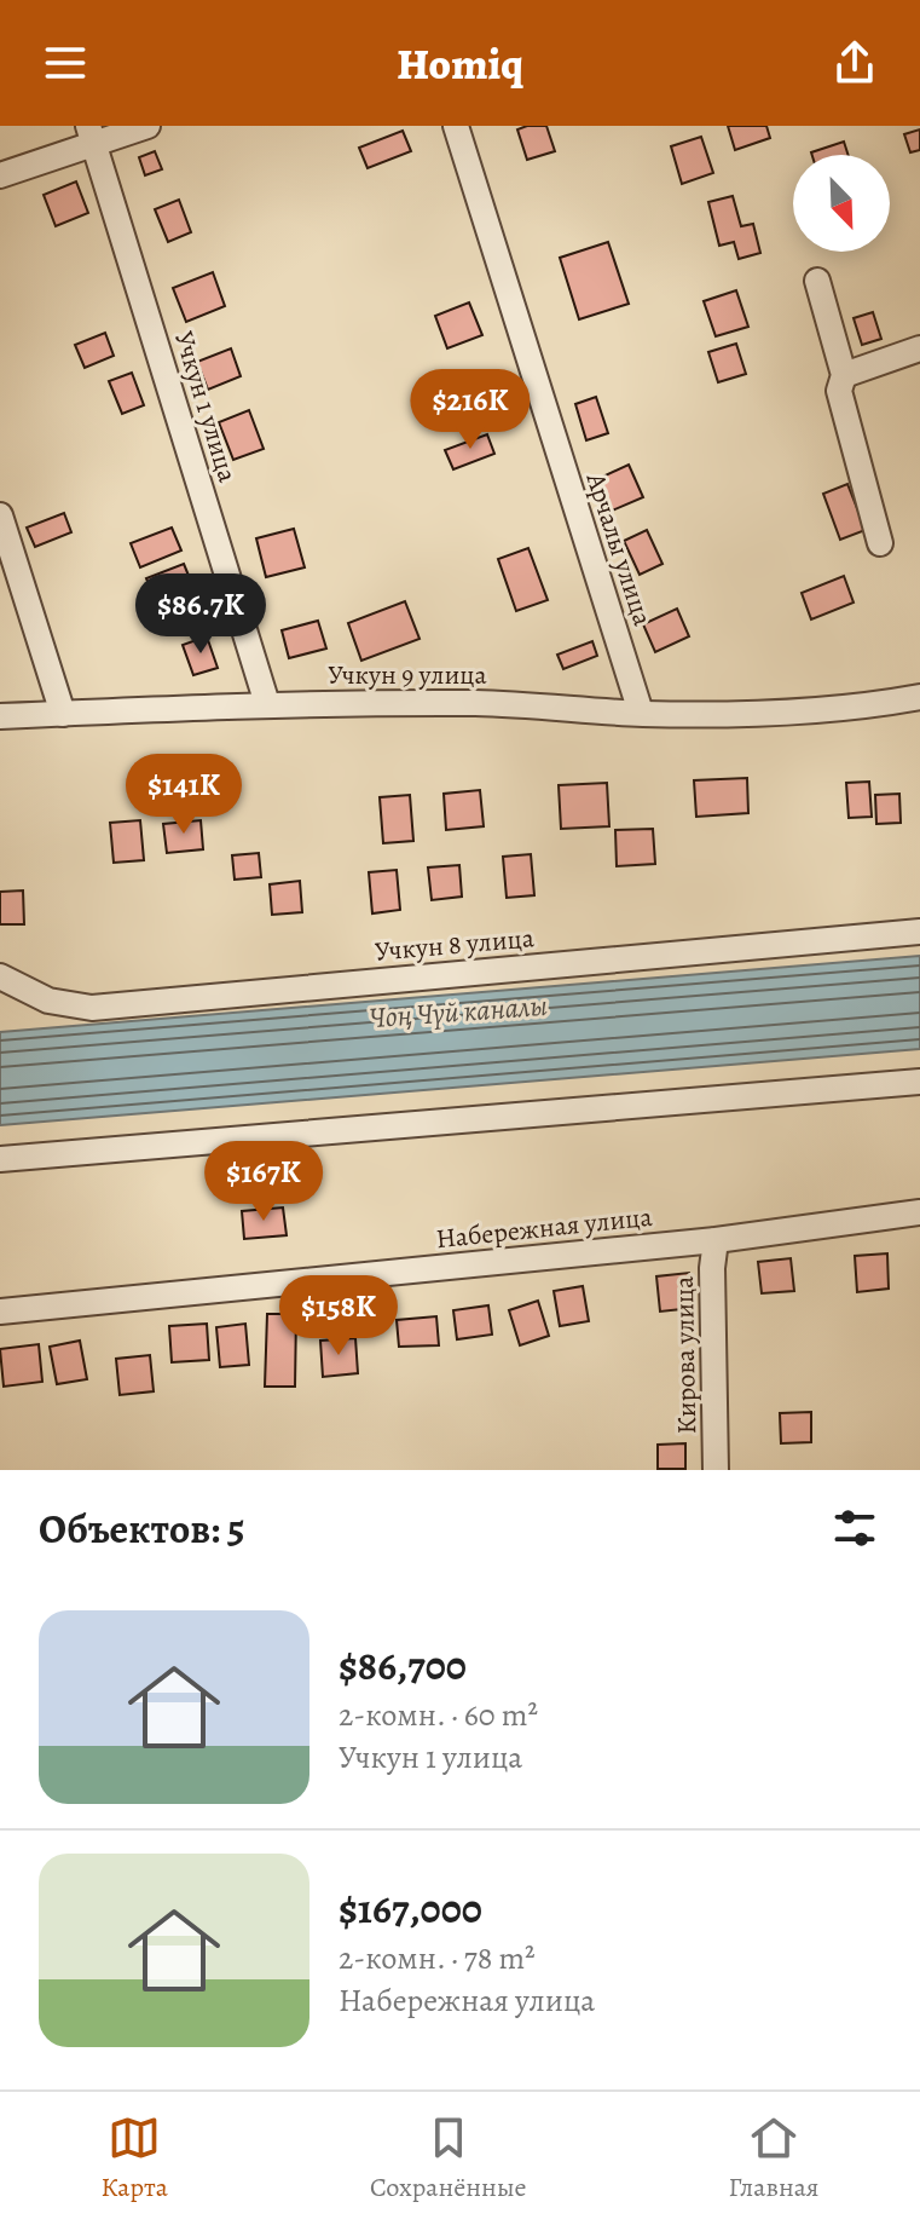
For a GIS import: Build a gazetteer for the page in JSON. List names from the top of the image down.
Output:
{
  "streets": {
    "street": [
      "Учкун 1 улица",
      "Арчалы улица",
      "Учкун 9 улица",
      "Учкун 8 улица",
      "Набережная улица",
      "Кирова улица"
    ]
  },
  "crossings": [
    ["Учкун 1 улица", "Учкун 9 улица"],
    ["Арчалы улица", "Учкун 9 улица"],
    ["Набережная улица", "Кирова улица"]
  ],
  "water": ["Чоң Чүй каналы"],
  "north": "bottom right",
  "page": {
    "header": "Homiq",
    "price": [
      "$216K",
      "$86.7K",
      "$141K",
      "$167K",
      "$158K"
    ],
    "heading": "Объектов: 5",
    "list": [
      {
        "name": "$86,700",
        "note": "2-комн. · 60 m² · Учкун 1 улица"
      },
      {
        "name": "$167,000",
        "note": "2-комн. · 78 m² · Набережная улица"
      }
    ],
    "tabs": ["Карта", "Сохранённые", "Главная"]
  }
}
